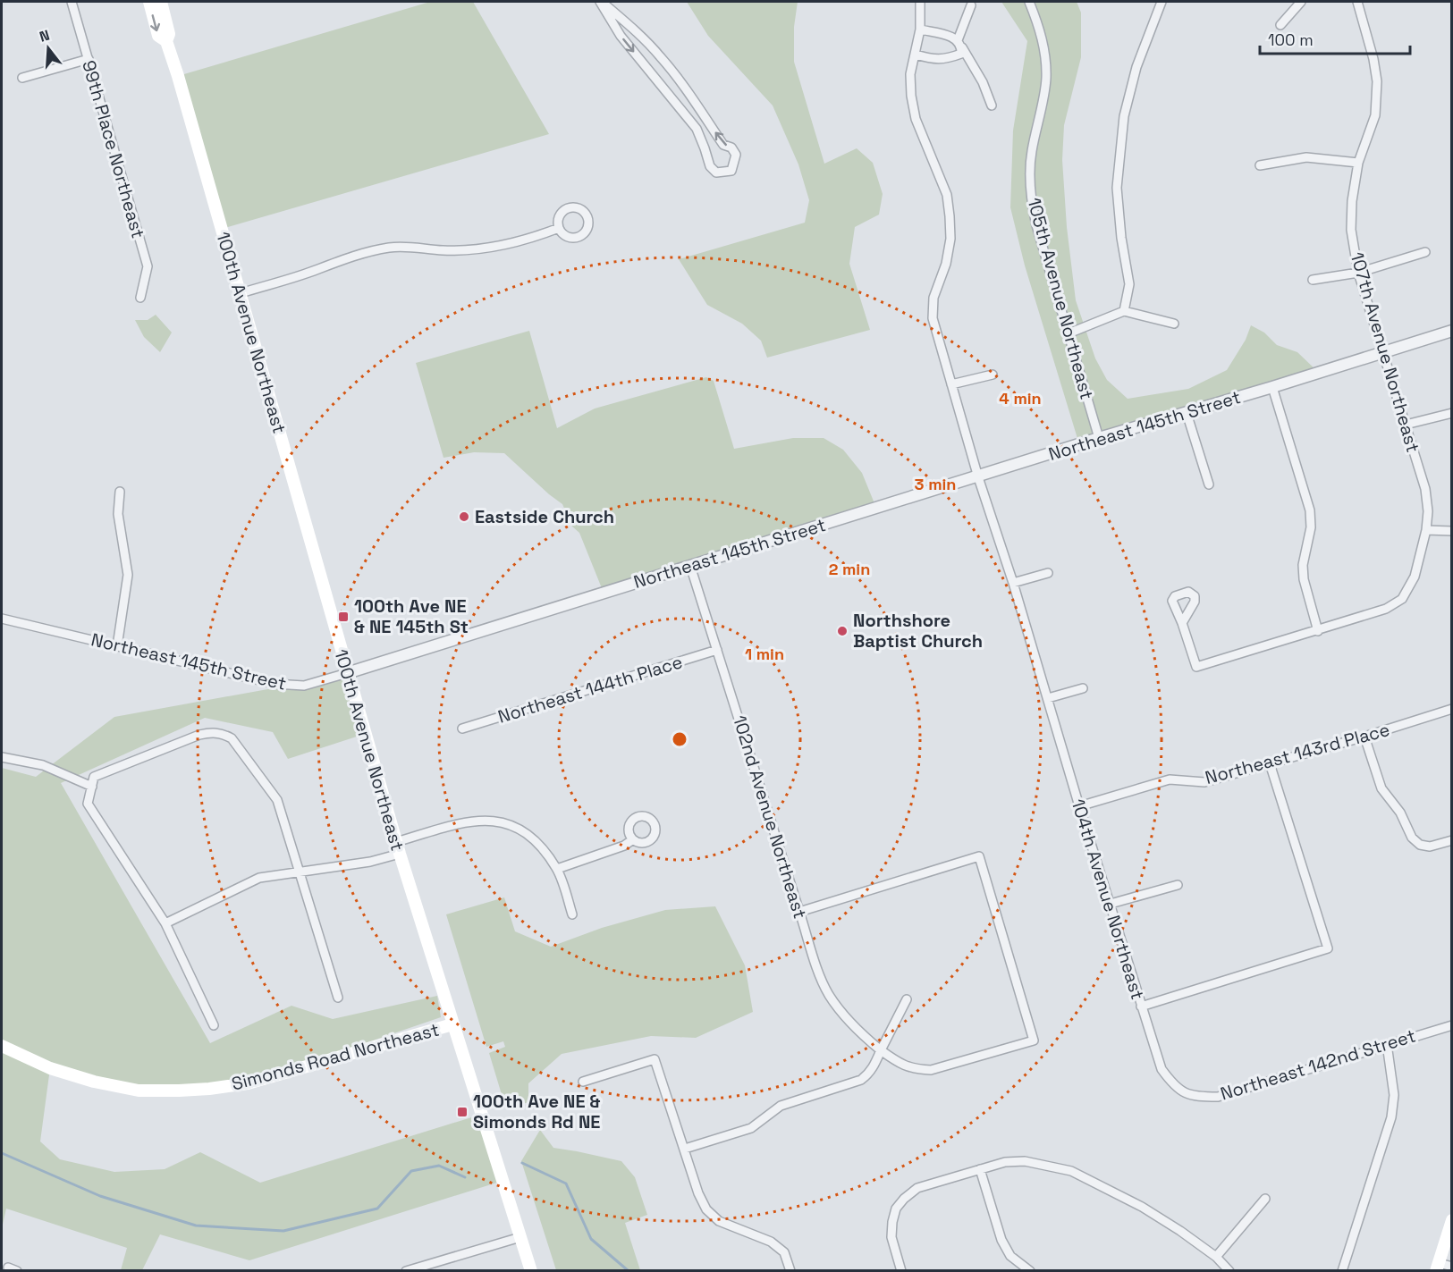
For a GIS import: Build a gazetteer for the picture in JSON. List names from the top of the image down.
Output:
{
  "streets": {
    "main road": ["100th Avenue Northeast", "Simonds Road Northeast"],
    "street": [
      "99th Place Northeast",
      "105th Avenue Northeast",
      "107th Avenue Northeast",
      "Northeast 145th Street",
      "Northeast 144th Place",
      "Northeast 143rd Place",
      "102nd Avenue Northeast",
      "104th Avenue Northeast",
      "Northeast 142nd Street"
    ]
  },
  "crossings": [
    ["105th Avenue Northeast", "Northeast 145th Street"],
    ["100th Avenue Northeast", "Northeast 145th Street"],
    ["100th Avenue Northeast", "Simonds Road Northeast"],
    ["107th Avenue Northeast", "Northeast 145th Street"],
    ["Northeast 145th Street", "102nd Avenue Northeast"],
    ["Northeast 145th Street", "104th Avenue Northeast"],
    ["Northeast 144th Place", "102nd Avenue Northeast"],
    ["Northeast 143rd Place", "104th Avenue Northeast"],
    ["104th Avenue Northeast", "Northeast 142nd Street"]
  ],
  "places": {
    "other": ["Eastside Church", "Northshore Baptist Church"],
    "transit": ["100th Ave NE & NE 145th St", "100th Ave NE & Simonds Rd NE"]
  },
  "scale_bar": "100 m",
  "north": "top",
  "rings": [
    "4 min",
    "3 min",
    "2 min",
    "1 min"
  ]
}
